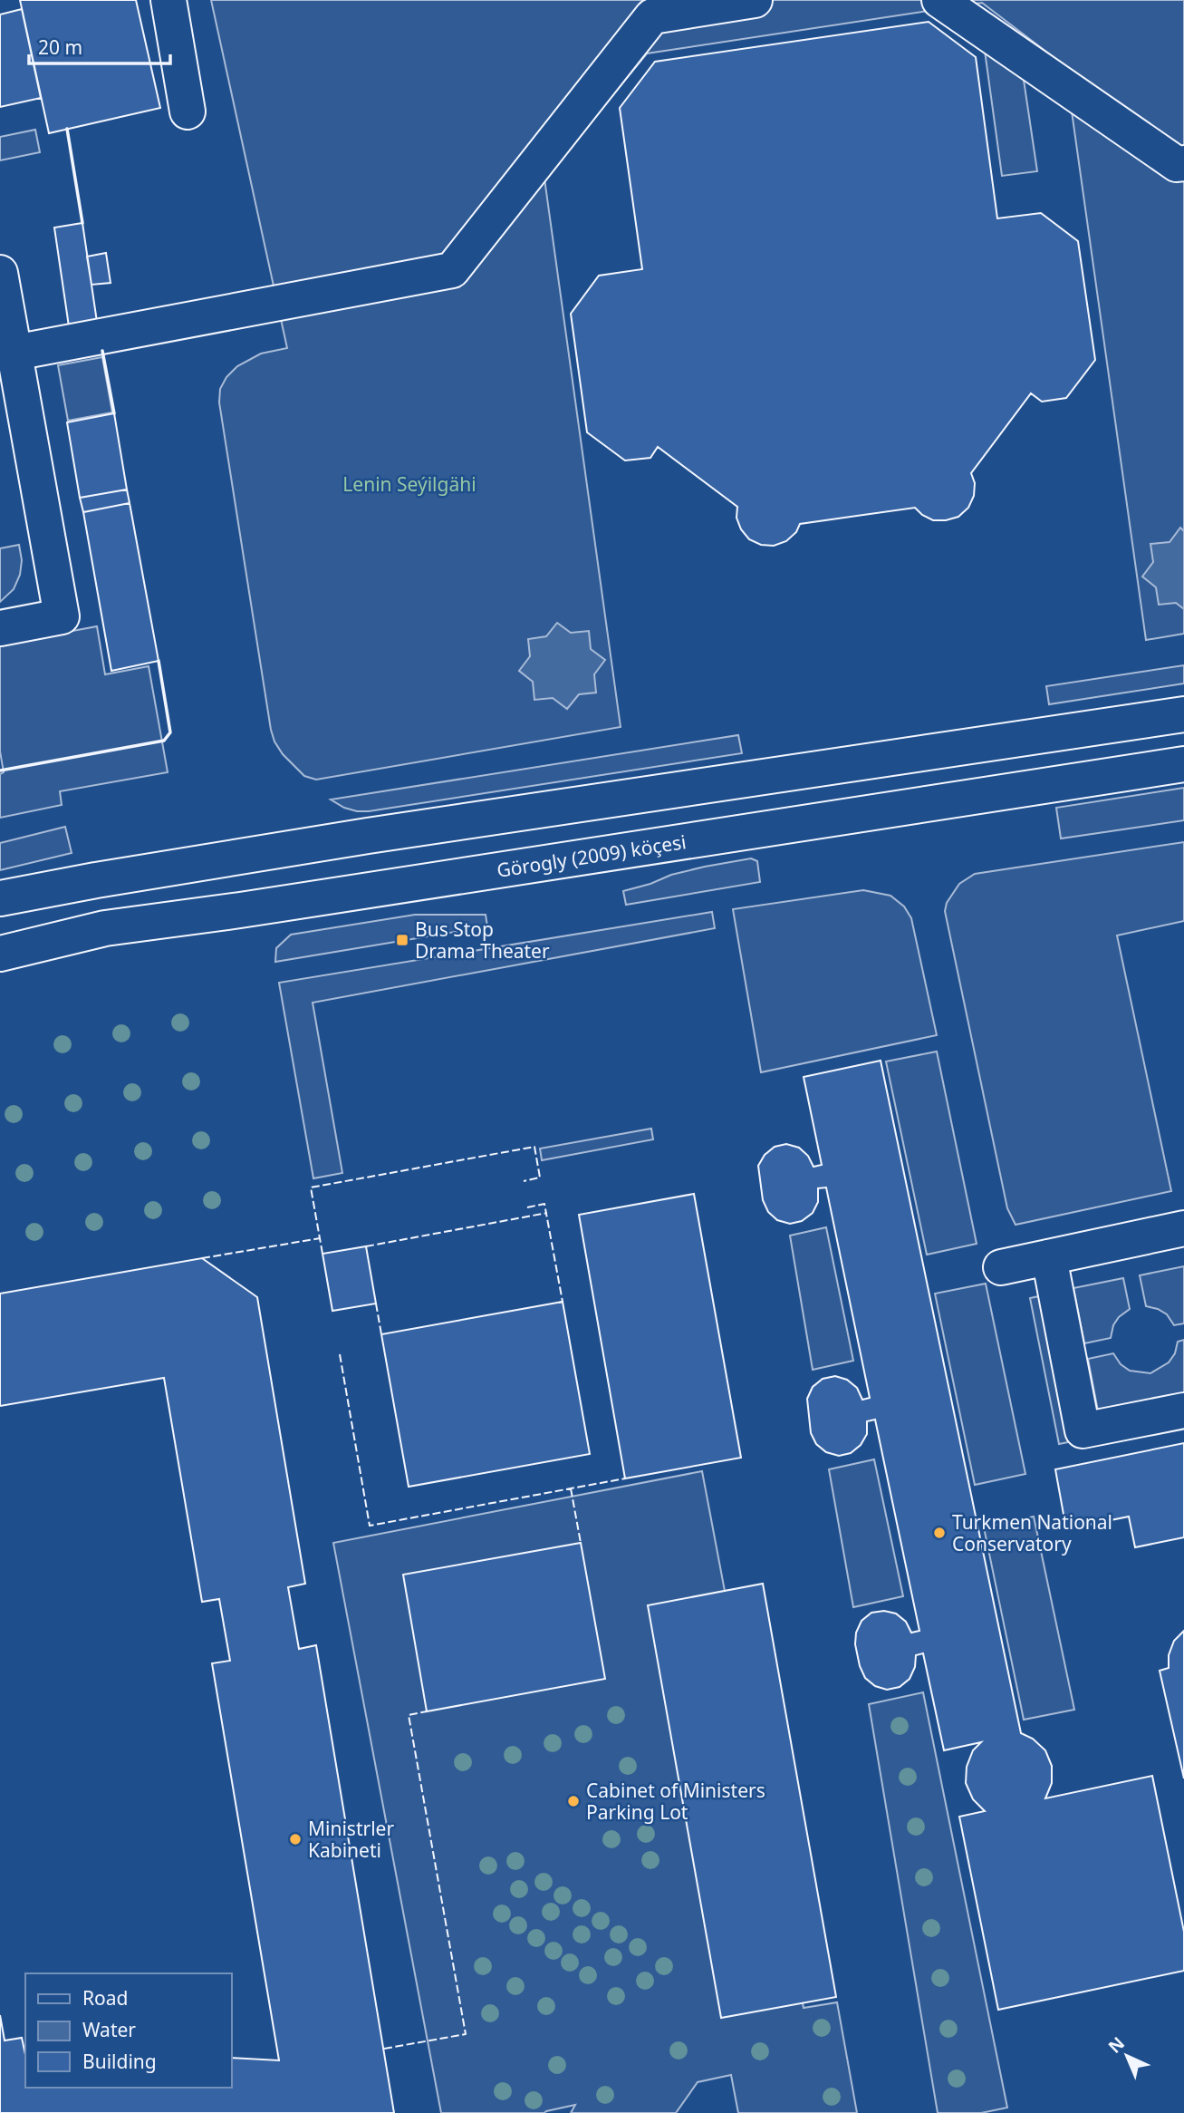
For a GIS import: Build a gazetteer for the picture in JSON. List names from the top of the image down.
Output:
{
  "streets": {
    "street": ["Görogly (2009) köçesi"]
  },
  "parks": ["Lenin Seýilgähi"],
  "places": {
    "transit": ["Bus Stop Drama Theater"],
    "other": ["Turkmen National Conservatory", "Cabinet of Ministers Parking Lot", "Ministrler Kabineti"]
  },
  "legend": ["Road", "Water", "Building"],
  "scale_bar": "20 m",
  "north": "top left"
}
